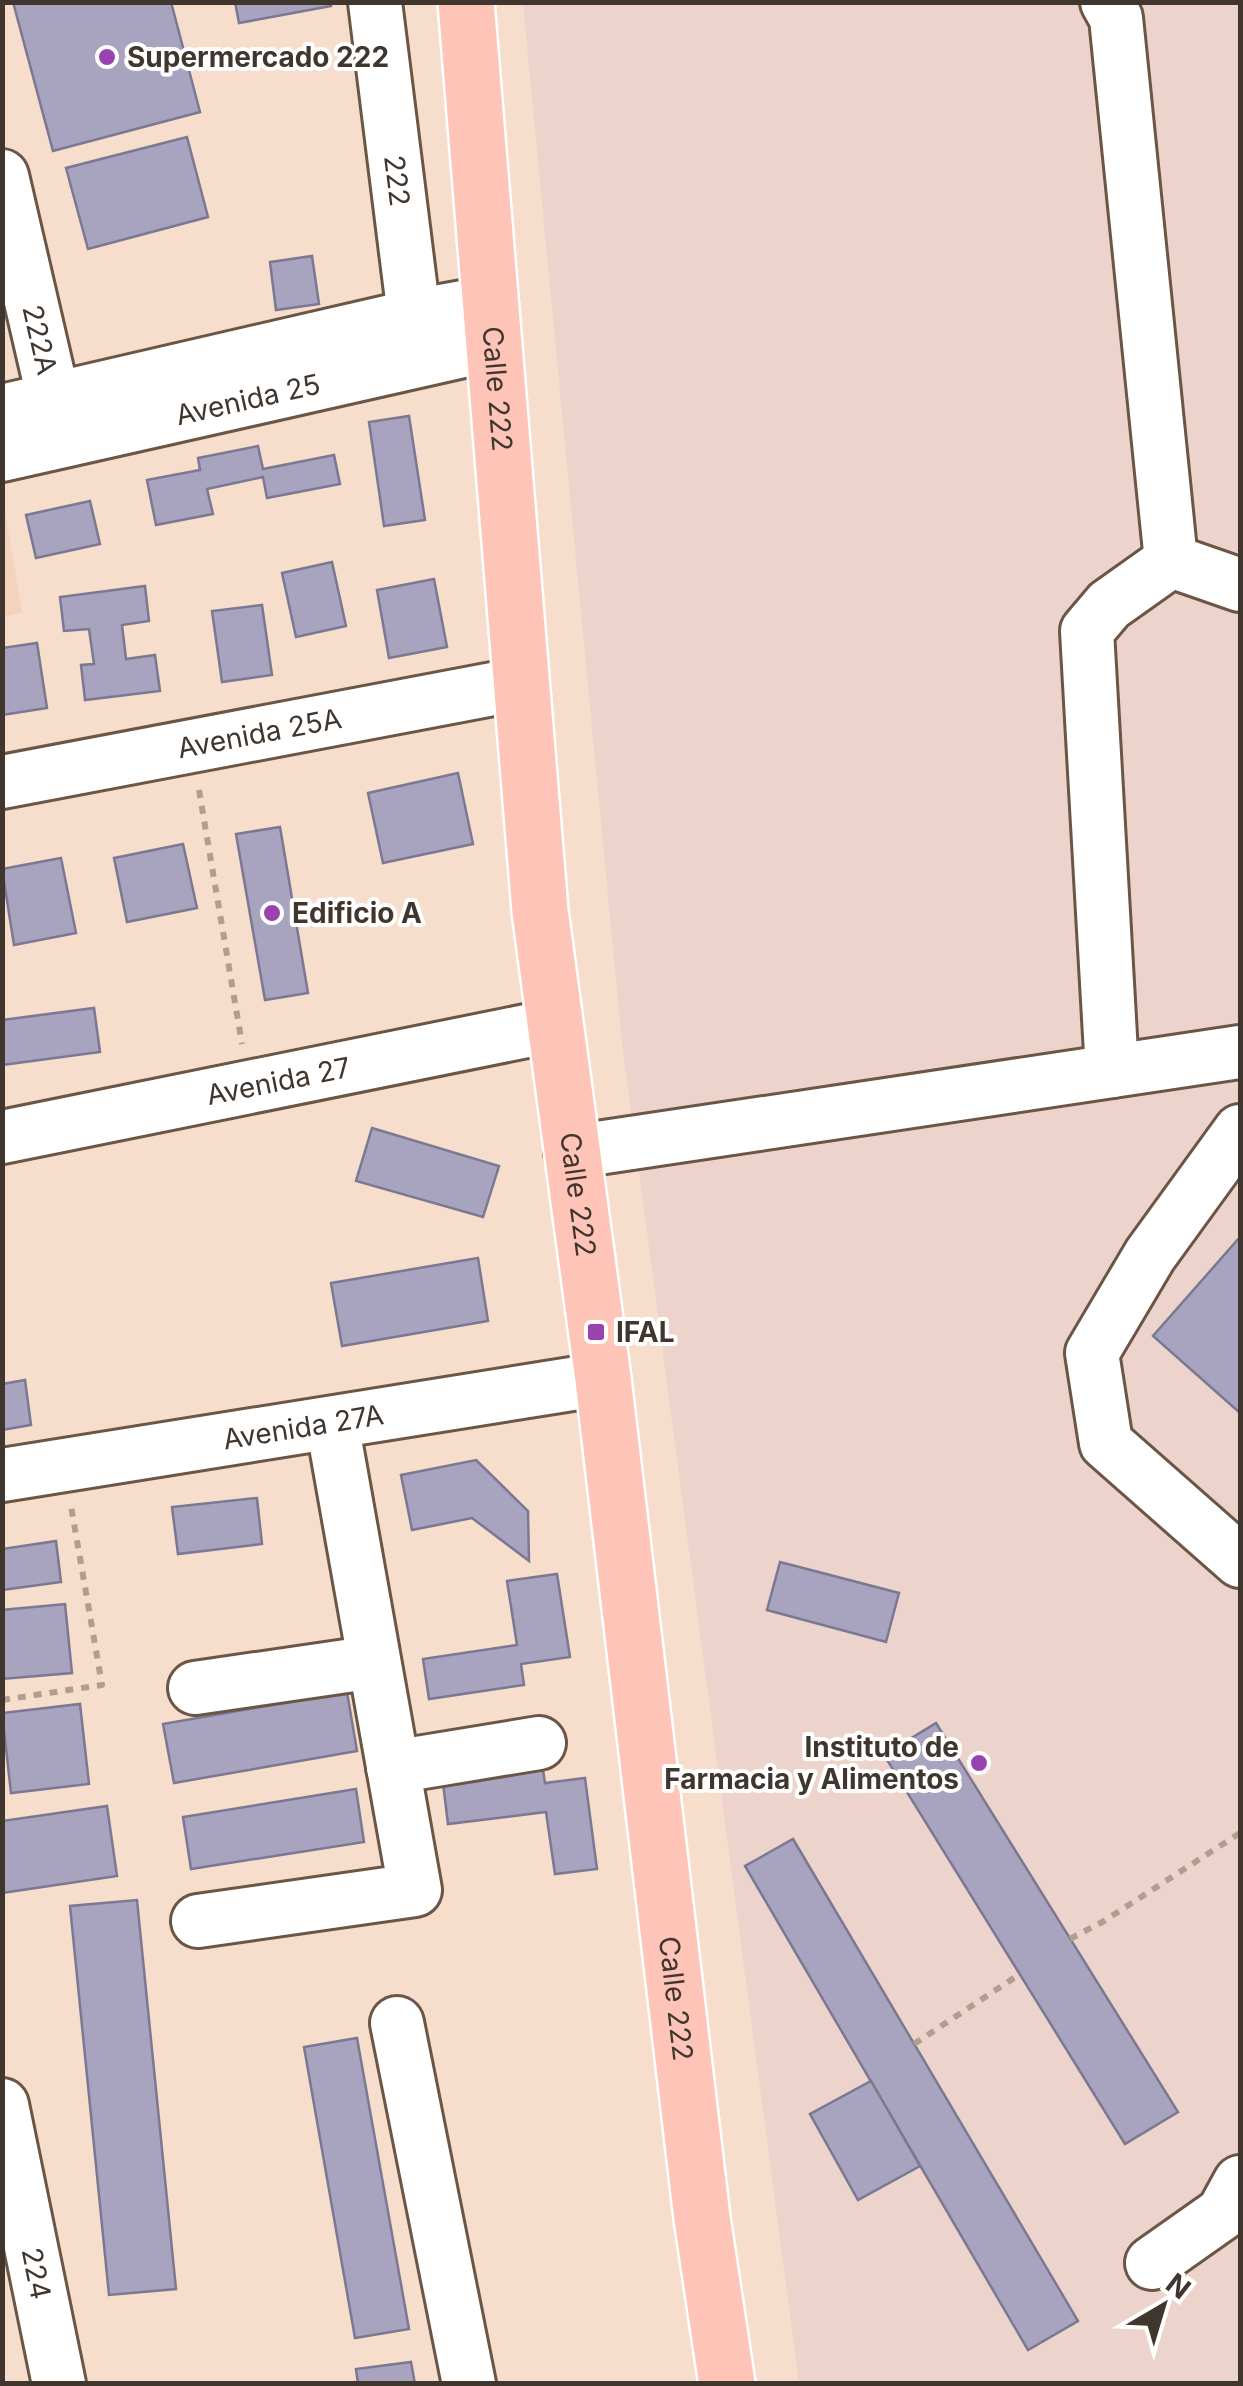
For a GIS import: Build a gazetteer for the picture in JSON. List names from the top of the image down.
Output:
{
  "streets": {
    "main road": ["Calle 222"],
    "street": [
      "222",
      "222A",
      "Avenida 25",
      "Avenida 25A",
      "Avenida 27",
      "Avenida 27A",
      "224"
    ]
  },
  "crossings": [
    ["222", "Avenida 25"],
    ["222A", "Avenida 25"],
    ["Calle 222", "Avenida 25"],
    ["Calle 222", "Avenida 25A"],
    ["Calle 222", "Avenida 27"],
    ["Calle 222", "Avenida 27A"]
  ],
  "places": {
    "other": ["Supermercado 222", "Edificio A", "Instituto de Farmacia y Alimentos"],
    "transit": ["IFAL"]
  },
  "north": "top right"
}
